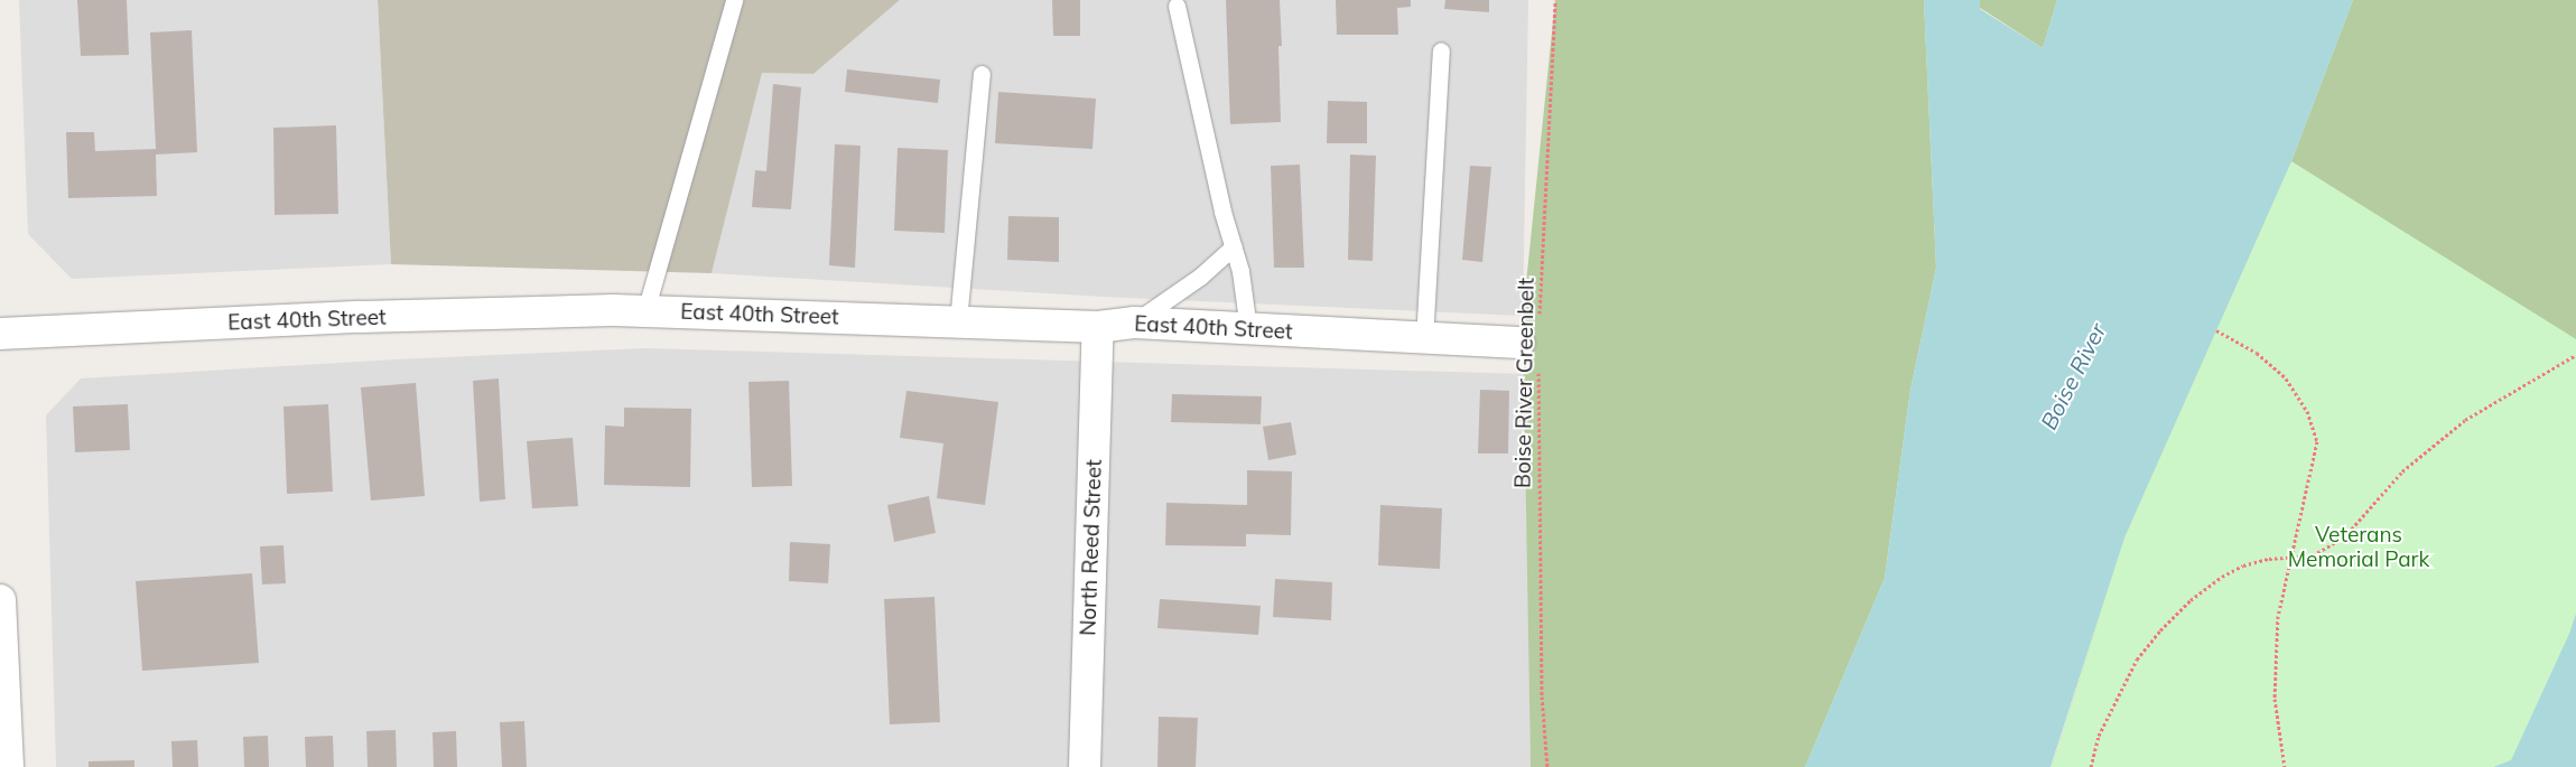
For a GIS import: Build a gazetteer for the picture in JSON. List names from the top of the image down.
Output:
{
  "streets": {
    "street": ["East 40th Street", "North Reed Street"],
    "path": ["Boise River Greenbelt"]
  },
  "crossings": [
    ["East 40th Street", "Boise River Greenbelt"],
    ["East 40th Street", "North Reed Street"]
  ],
  "water": ["Boise River"],
  "parks": ["Veterans Memorial Park"]
}
